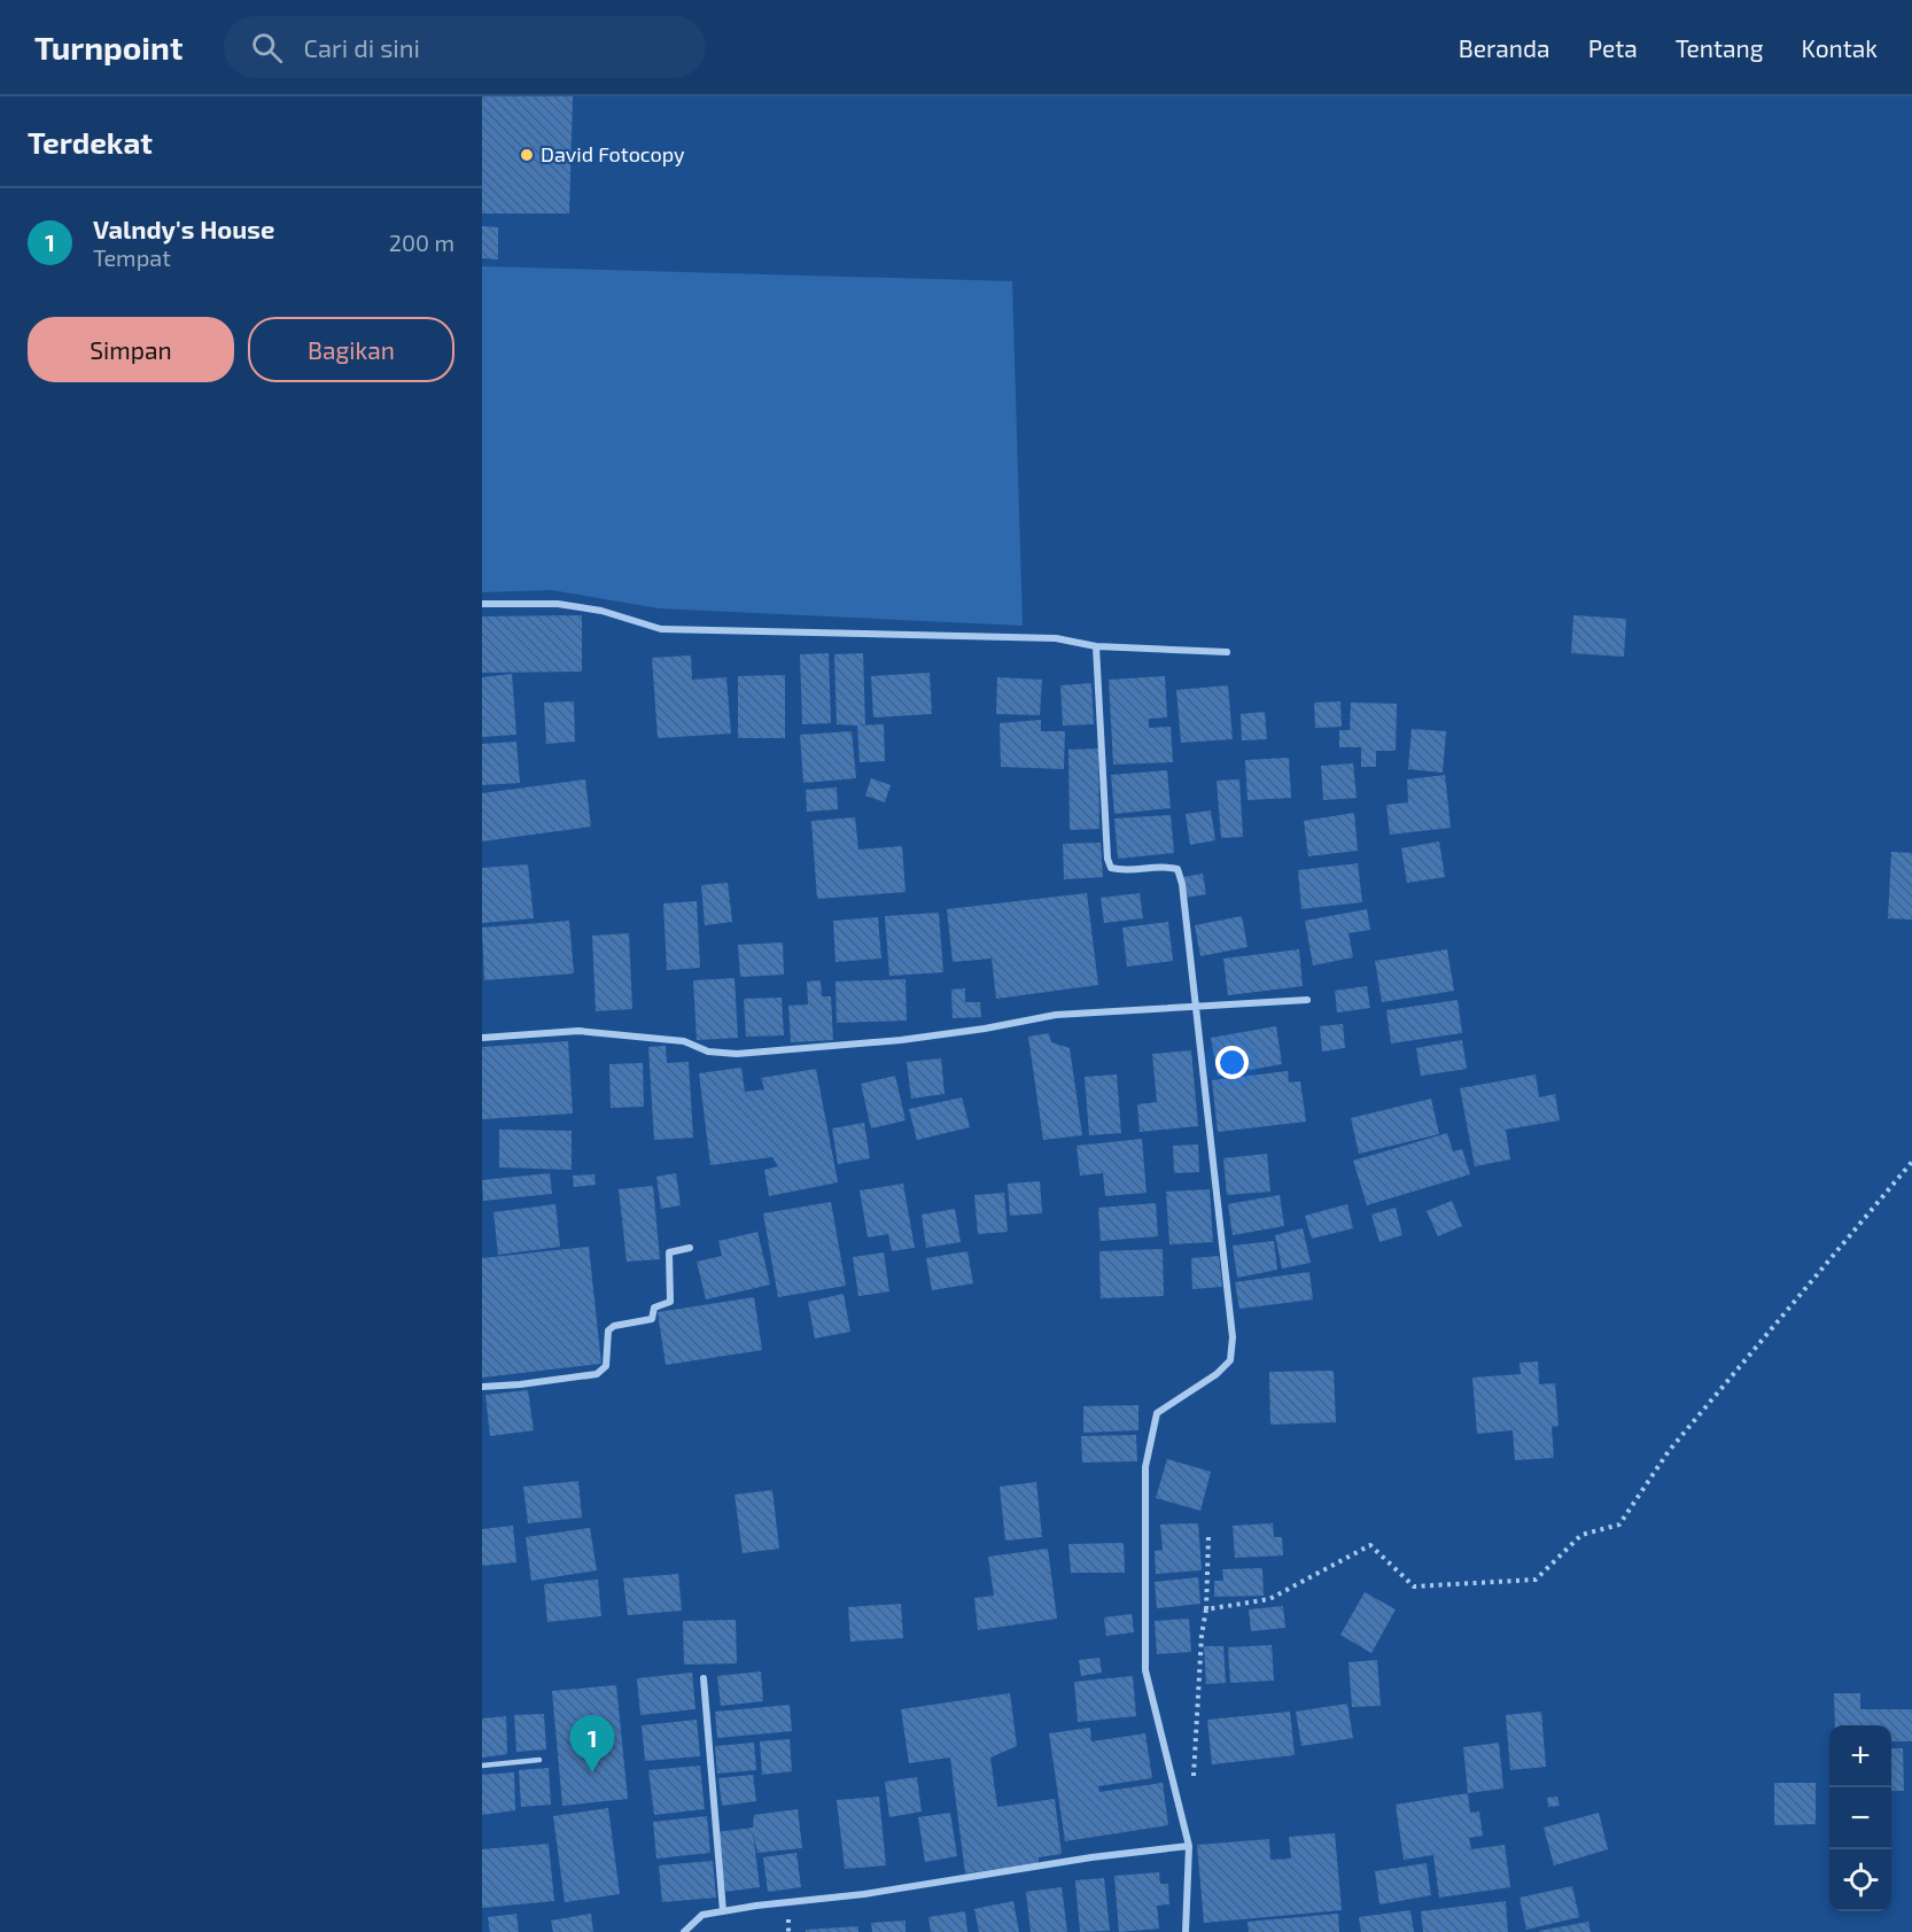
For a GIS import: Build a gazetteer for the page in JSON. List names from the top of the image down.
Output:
{
  "places": ["David Fotocopy"],
  "page": {
    "header": "Turnpoint",
    "search": "Cari di sini",
    "nav": [
      "Beranda",
      "Peta",
      "Tentang",
      "Kontak"
    ],
    "heading": "Terdekat",
    "list": [
      {
        "mark": "1",
        "name": "Valndy's House",
        "note": "Tempat",
        "value": "200 m"
      }
    ],
    "buttons": ["Simpan", "Bagikan"],
    "pins": "1",
    "map_buttons": ["+", "−"]
  }
}
